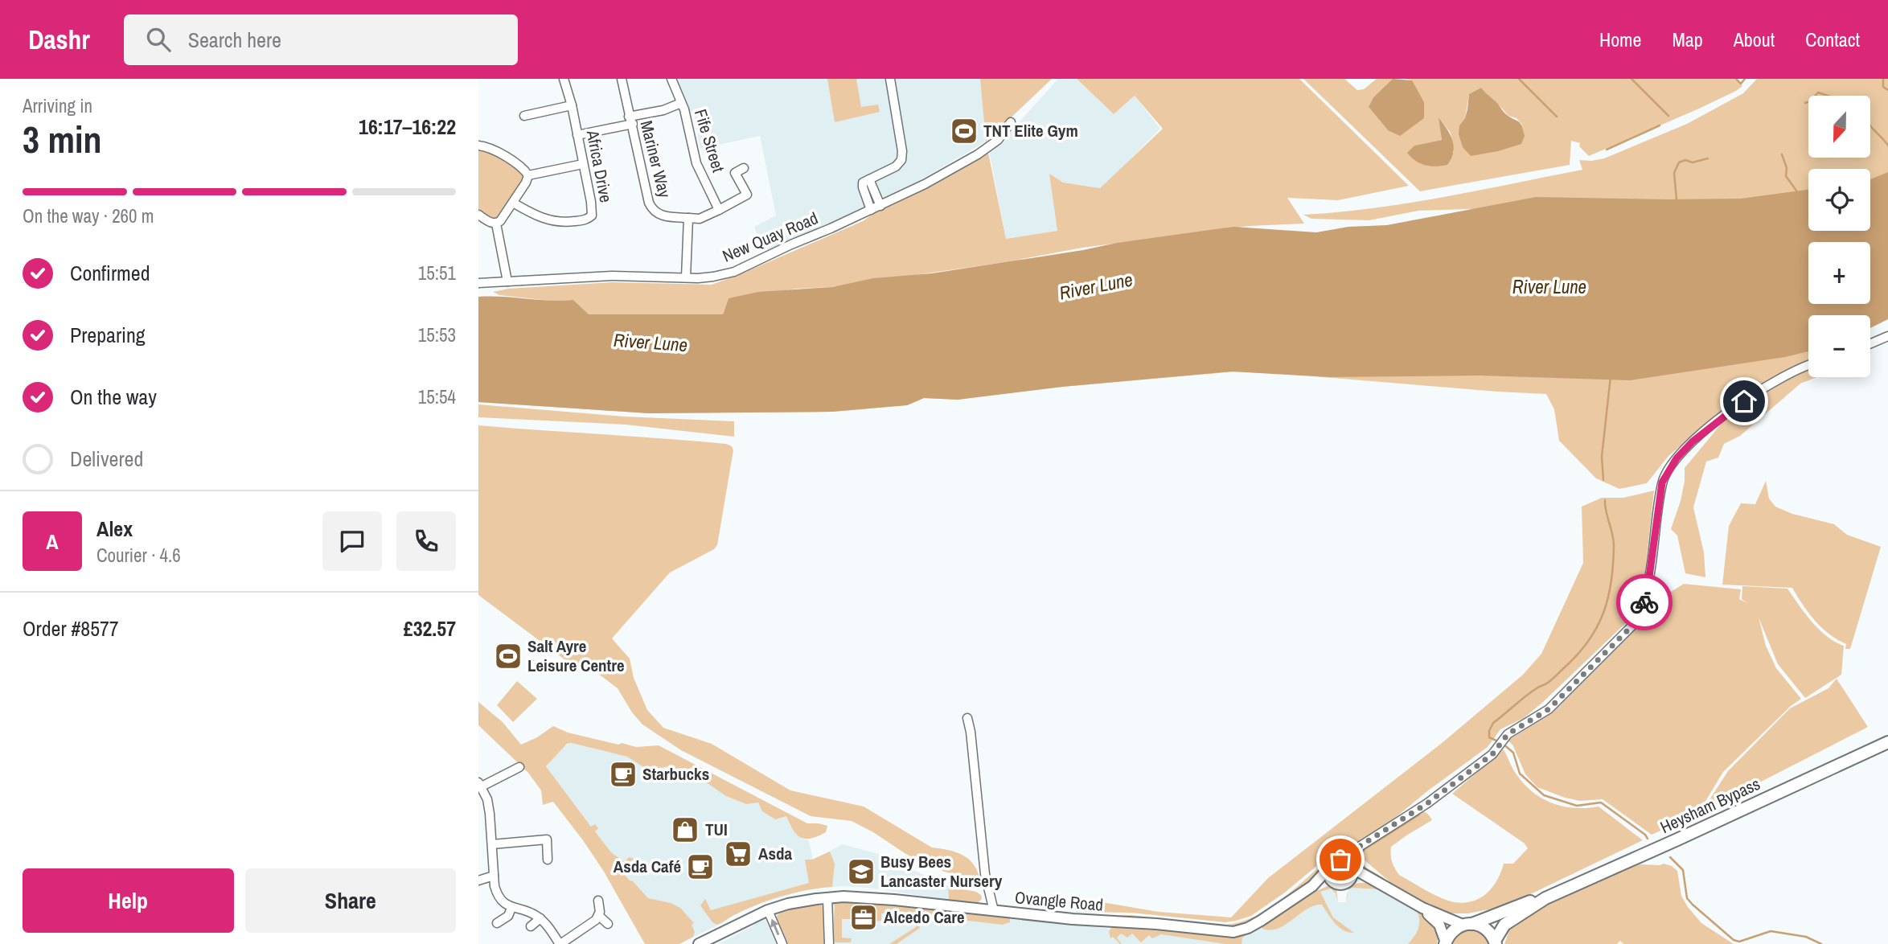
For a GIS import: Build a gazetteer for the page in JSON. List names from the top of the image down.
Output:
{
  "streets": {
    "highway": ["Heysham Bypass"],
    "main road": ["Ovangle Road"],
    "street": [
      "Fife Street",
      "Mariner Way",
      "Africa Drive",
      "New Quay Road"
    ]
  },
  "crossings": [
    ["Fife Street", "Mariner Way"]
  ],
  "water": ["River Lune"],
  "places": {
    "sports": ["TNT Elite Gym", "Salt Ayre Leisure Centre"],
    "cafe": ["Starbucks", "Asda Café"],
    "shop": ["TUI"],
    "supermarket": ["Asda"],
    "school or university": ["Busy Bees Lancaster Nursery"],
    "office": ["Alcedo Care"]
  },
  "north": "bottom",
  "page": {
    "header": "Dashr",
    "search": "Search here",
    "nav": [
      "Home",
      "Map",
      "About",
      "Contact"
    ],
    "heading": ["3 min", "Arriving in", "16:17–16:22"],
    "panel": [
      "Alex",
      "Courier · 4.6",
      "Order #8577",
      "£32.57"
    ],
    "map_buttons": ["+", "−"],
    "bar": "On the way · 260 m",
    "list": [
      ["Confirmed", "15:51"],
      ["Preparing", "15:53"],
      ["On the way", "15:54"],
      "Delivered"
    ],
    "round": "A",
    "buttons": ["Help", "Share"]
  }
}
